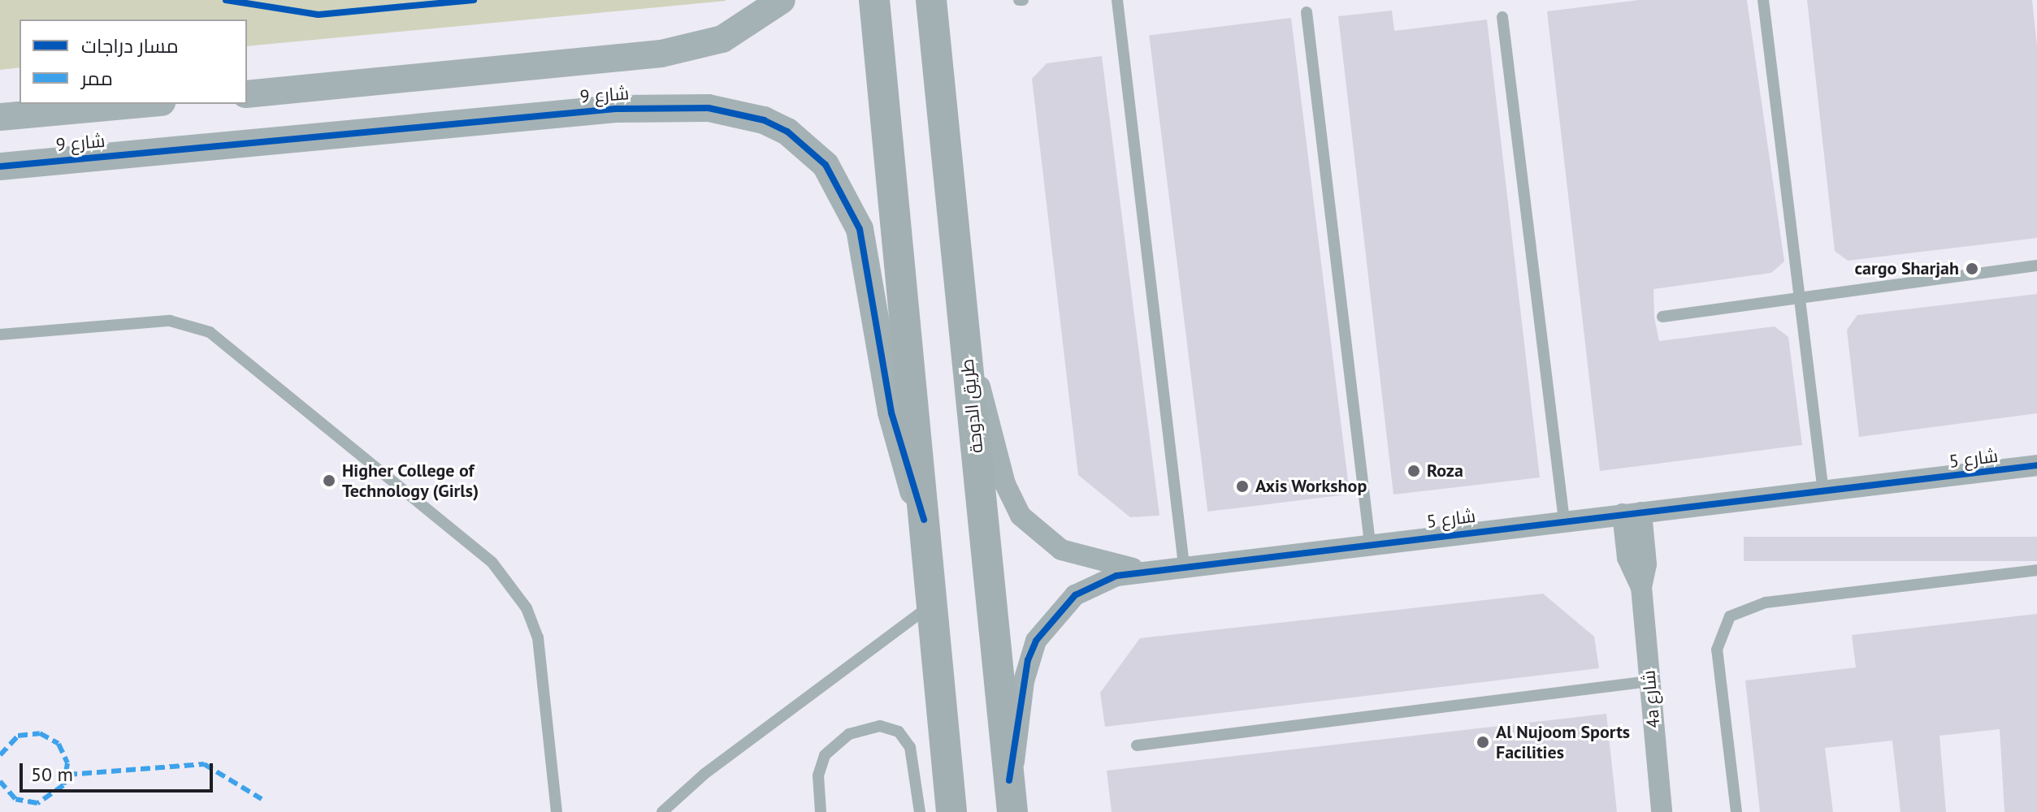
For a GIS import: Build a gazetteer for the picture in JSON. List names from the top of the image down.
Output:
{
  "streets": {
    "main road": ["طريق الدوحة"],
    "street": ["شارع 9", "شارع 5", "4a شارع"]
  },
  "crossings": [
    ["طريق الدوحة", "شارع 5"],
    ["شارع 5", "4a شارع"]
  ],
  "places": [
    "cargo Sharjah",
    "Roza",
    "Higher College of Technology (Girls)",
    "Axis Workshop",
    "Al Nujoom Sports Facilities"
  ],
  "legend": ["مسار دراجات", "ممر"],
  "scale_bar": "50 m"
}
